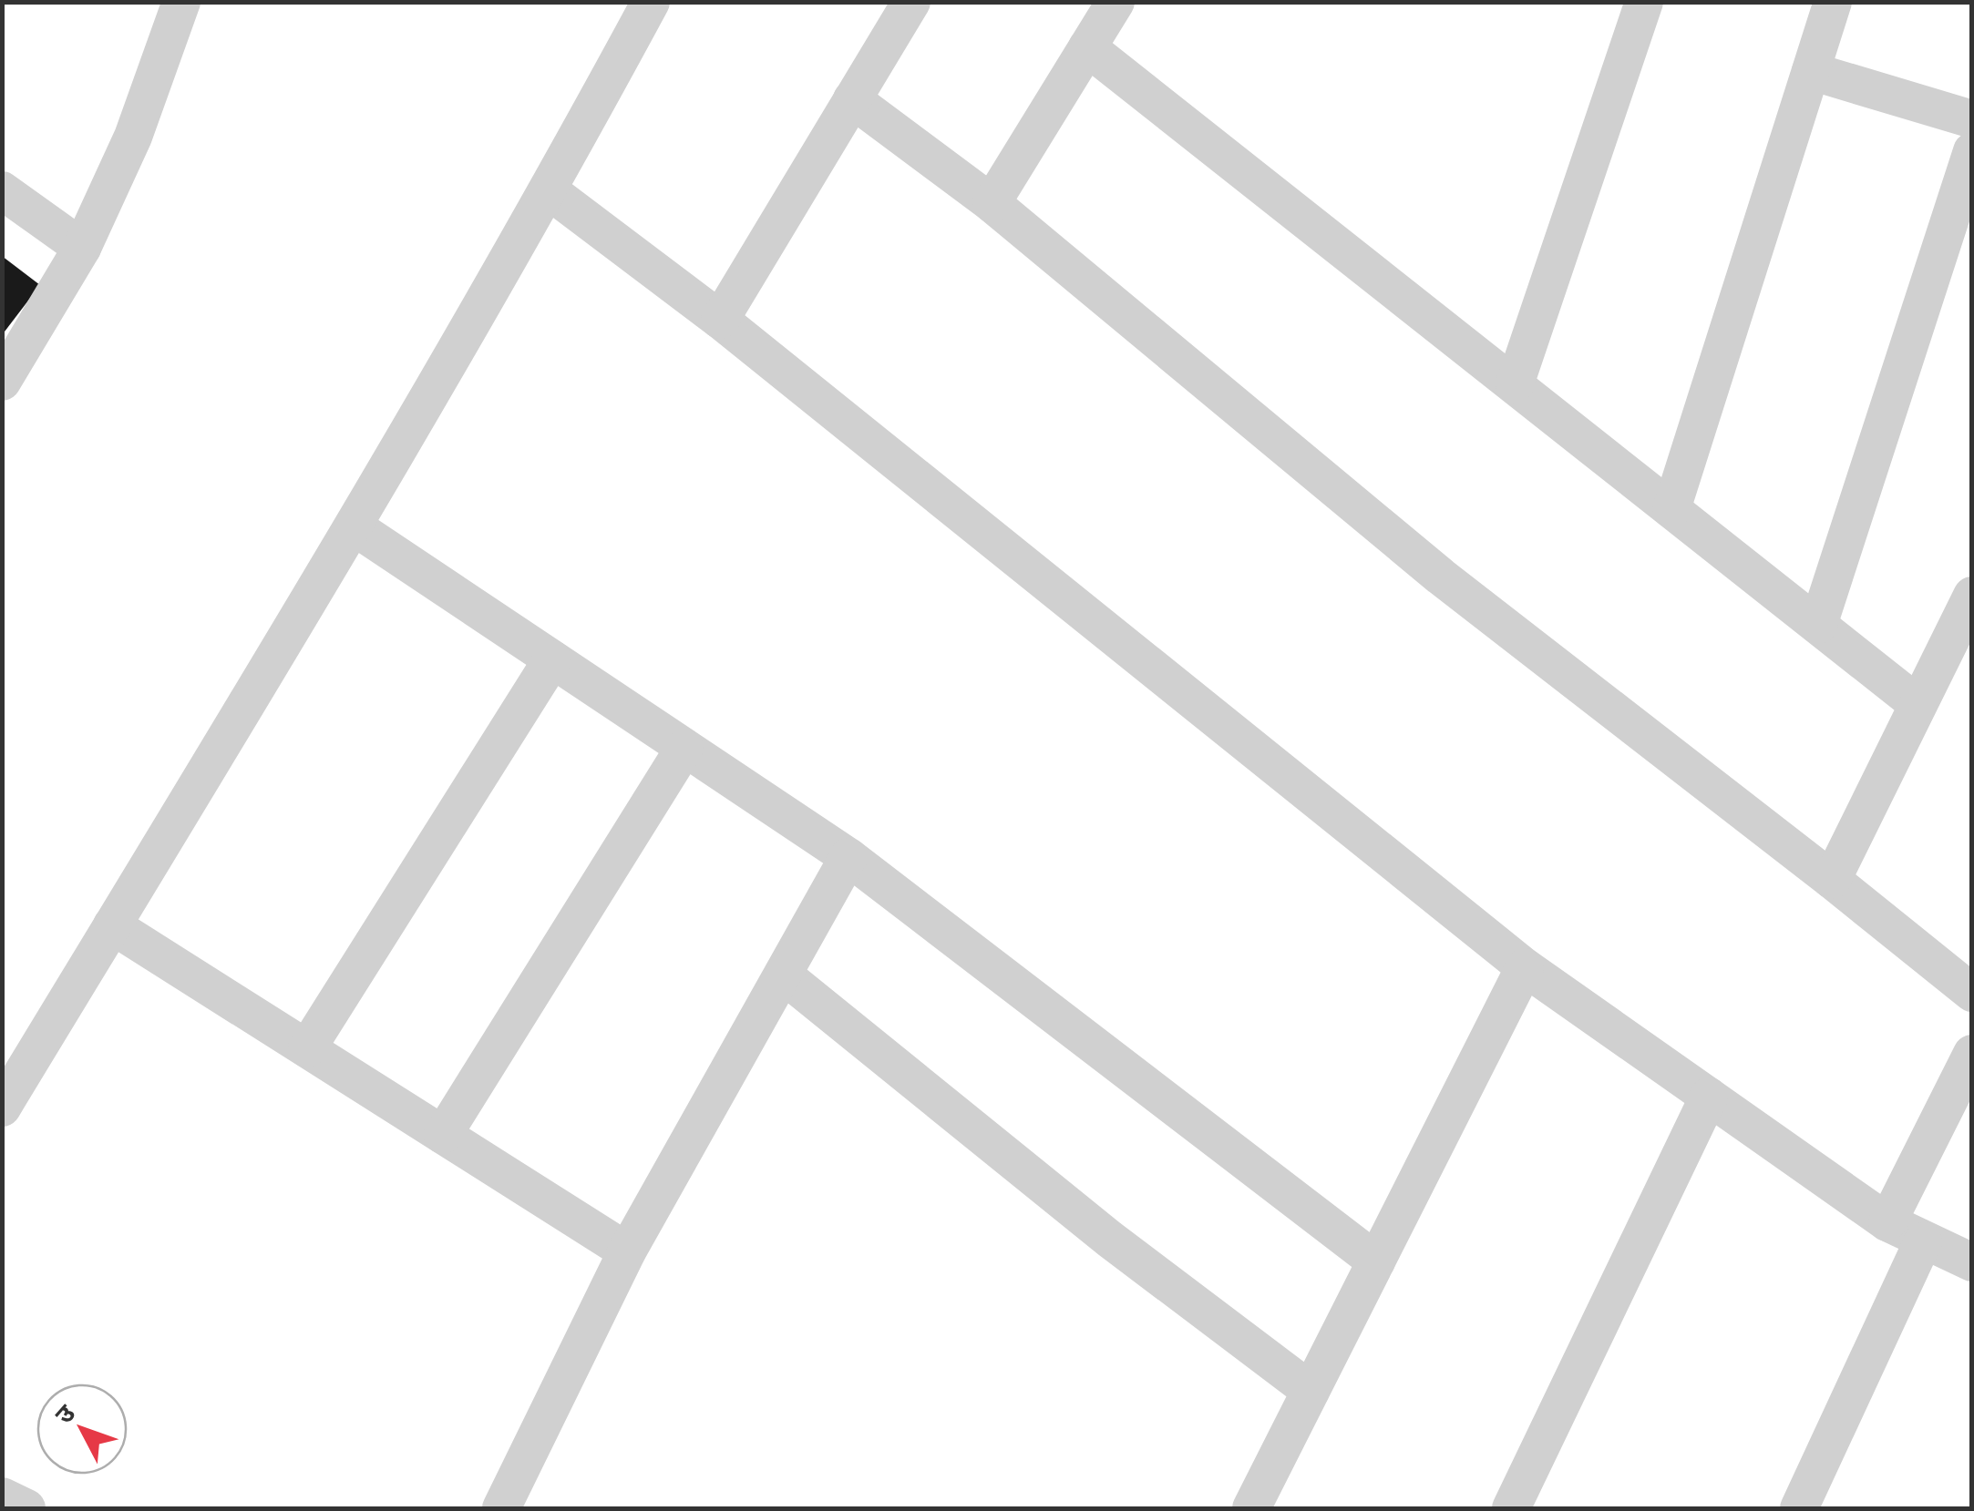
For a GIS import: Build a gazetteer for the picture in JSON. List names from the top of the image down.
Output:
{
  "north": "top left"
}
